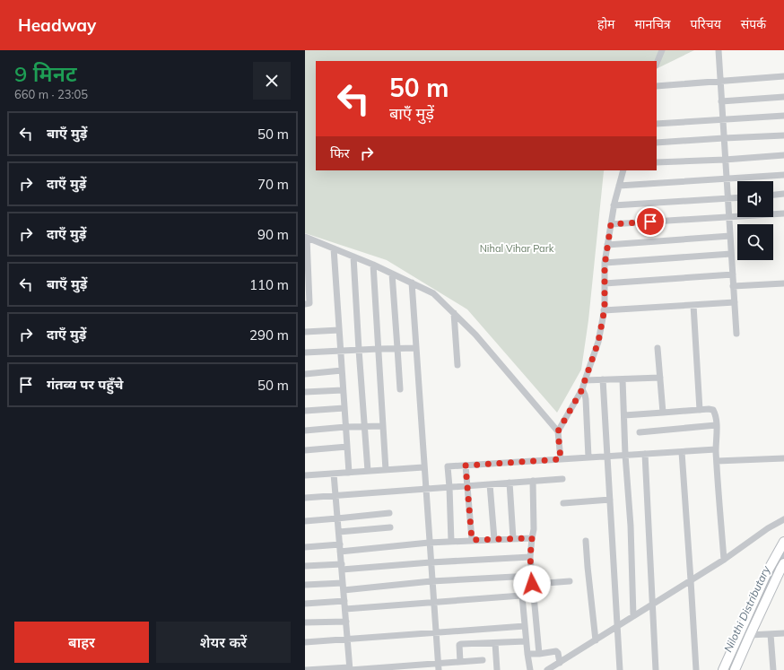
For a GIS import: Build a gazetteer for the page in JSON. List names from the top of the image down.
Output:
{
  "water": ["Nilothi Distributary"],
  "parks": ["Nihal Vihar Park"],
  "page": {
    "header": "Headway",
    "nav": [
      "होम",
      "मानचित्र",
      "परिचय",
      "संपर्क"
    ],
    "heading": ["9 मिनट", "660 m · 23:05"],
    "turn": ["50 m", "बाएँ मुड़ें"],
    "list": [
      {
        "name": "बाएँ मुड़ें",
        "value": "50 m"
      },
      {
        "name": "दाएँ मुड़ें",
        "value": "70 m"
      },
      {
        "name": "दाएँ मुड़ें",
        "value": "90 m"
      },
      {
        "name": "बाएँ मुड़ें",
        "value": "110 m"
      },
      {
        "name": "दाएँ मुड़ें",
        "value": "290 m"
      },
      {
        "name": "गंतव्य पर पहुँचे",
        "value": "50 m"
      }
    ],
    "then": "फिर",
    "buttons": ["बाहर", "शेयर करें"]
  }
}
